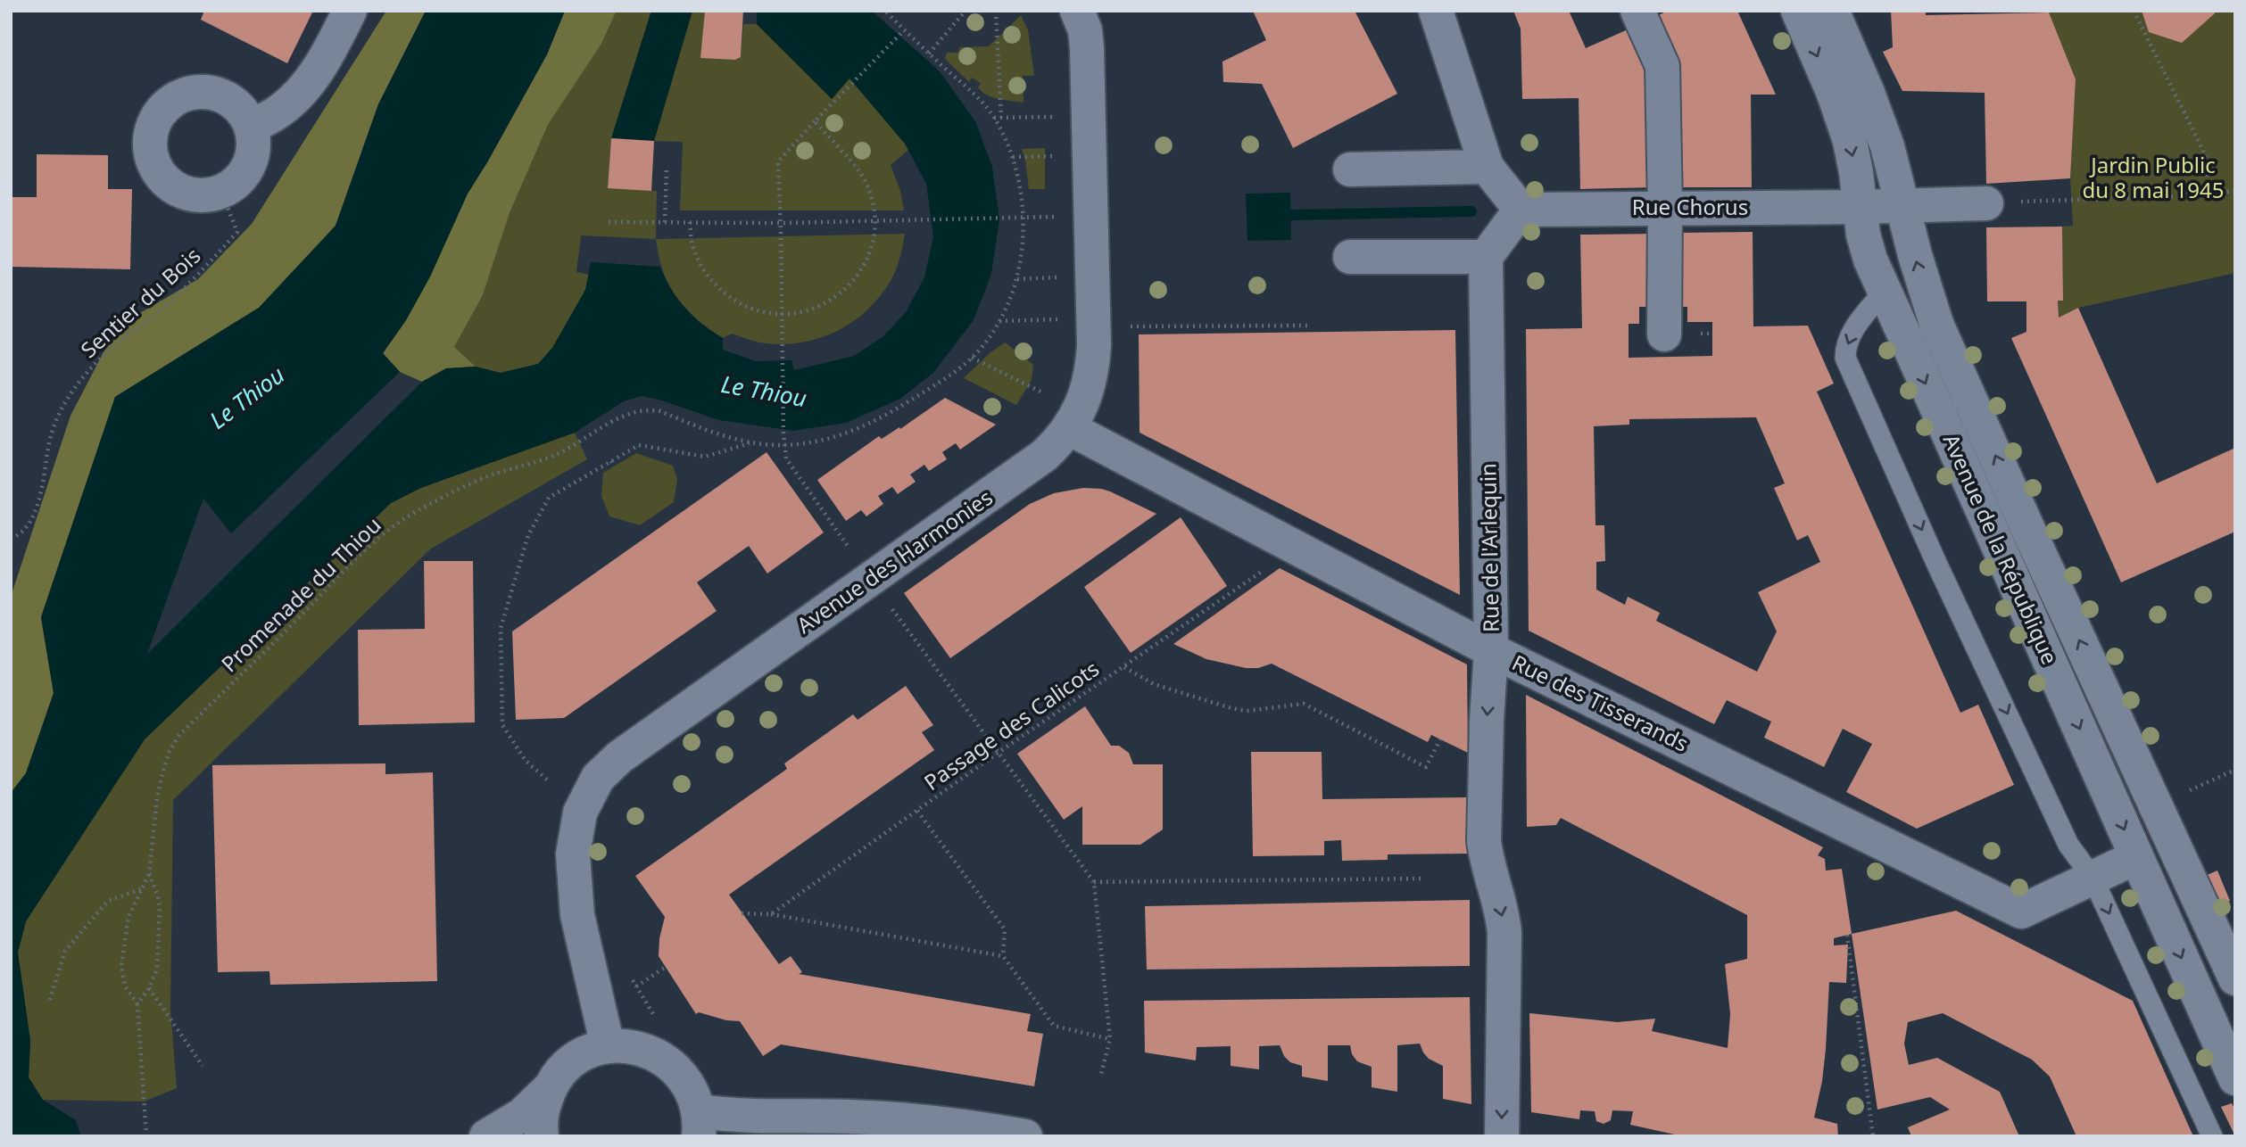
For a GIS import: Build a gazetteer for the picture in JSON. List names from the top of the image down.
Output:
{
  "streets": {
    "street": [
      "Rue Chorus",
      "Rue de l'Arlequin",
      "Avenue de la République",
      "Avenue des Harmonies",
      "Rue des Tisserands"
    ],
    "path": ["Sentier du Bois", "Promenade du Thiou", "Passage des Calicots"]
  },
  "crossings": [
    ["Rue Chorus", "Avenue de la République"],
    ["Rue de l'Arlequin", "Rue des Tisserands"],
    ["Avenue de la République", "Rue des Tisserands"],
    ["Avenue des Harmonies", "Rue des Tisserands"],
    ["Rue des Tisserands", "Passage des Calicots"]
  ],
  "one_way": ["Rue de l'Arlequin"],
  "water": ["Le Thiou"],
  "parks": ["Jardin Public du 8 mai 1945"]
}
